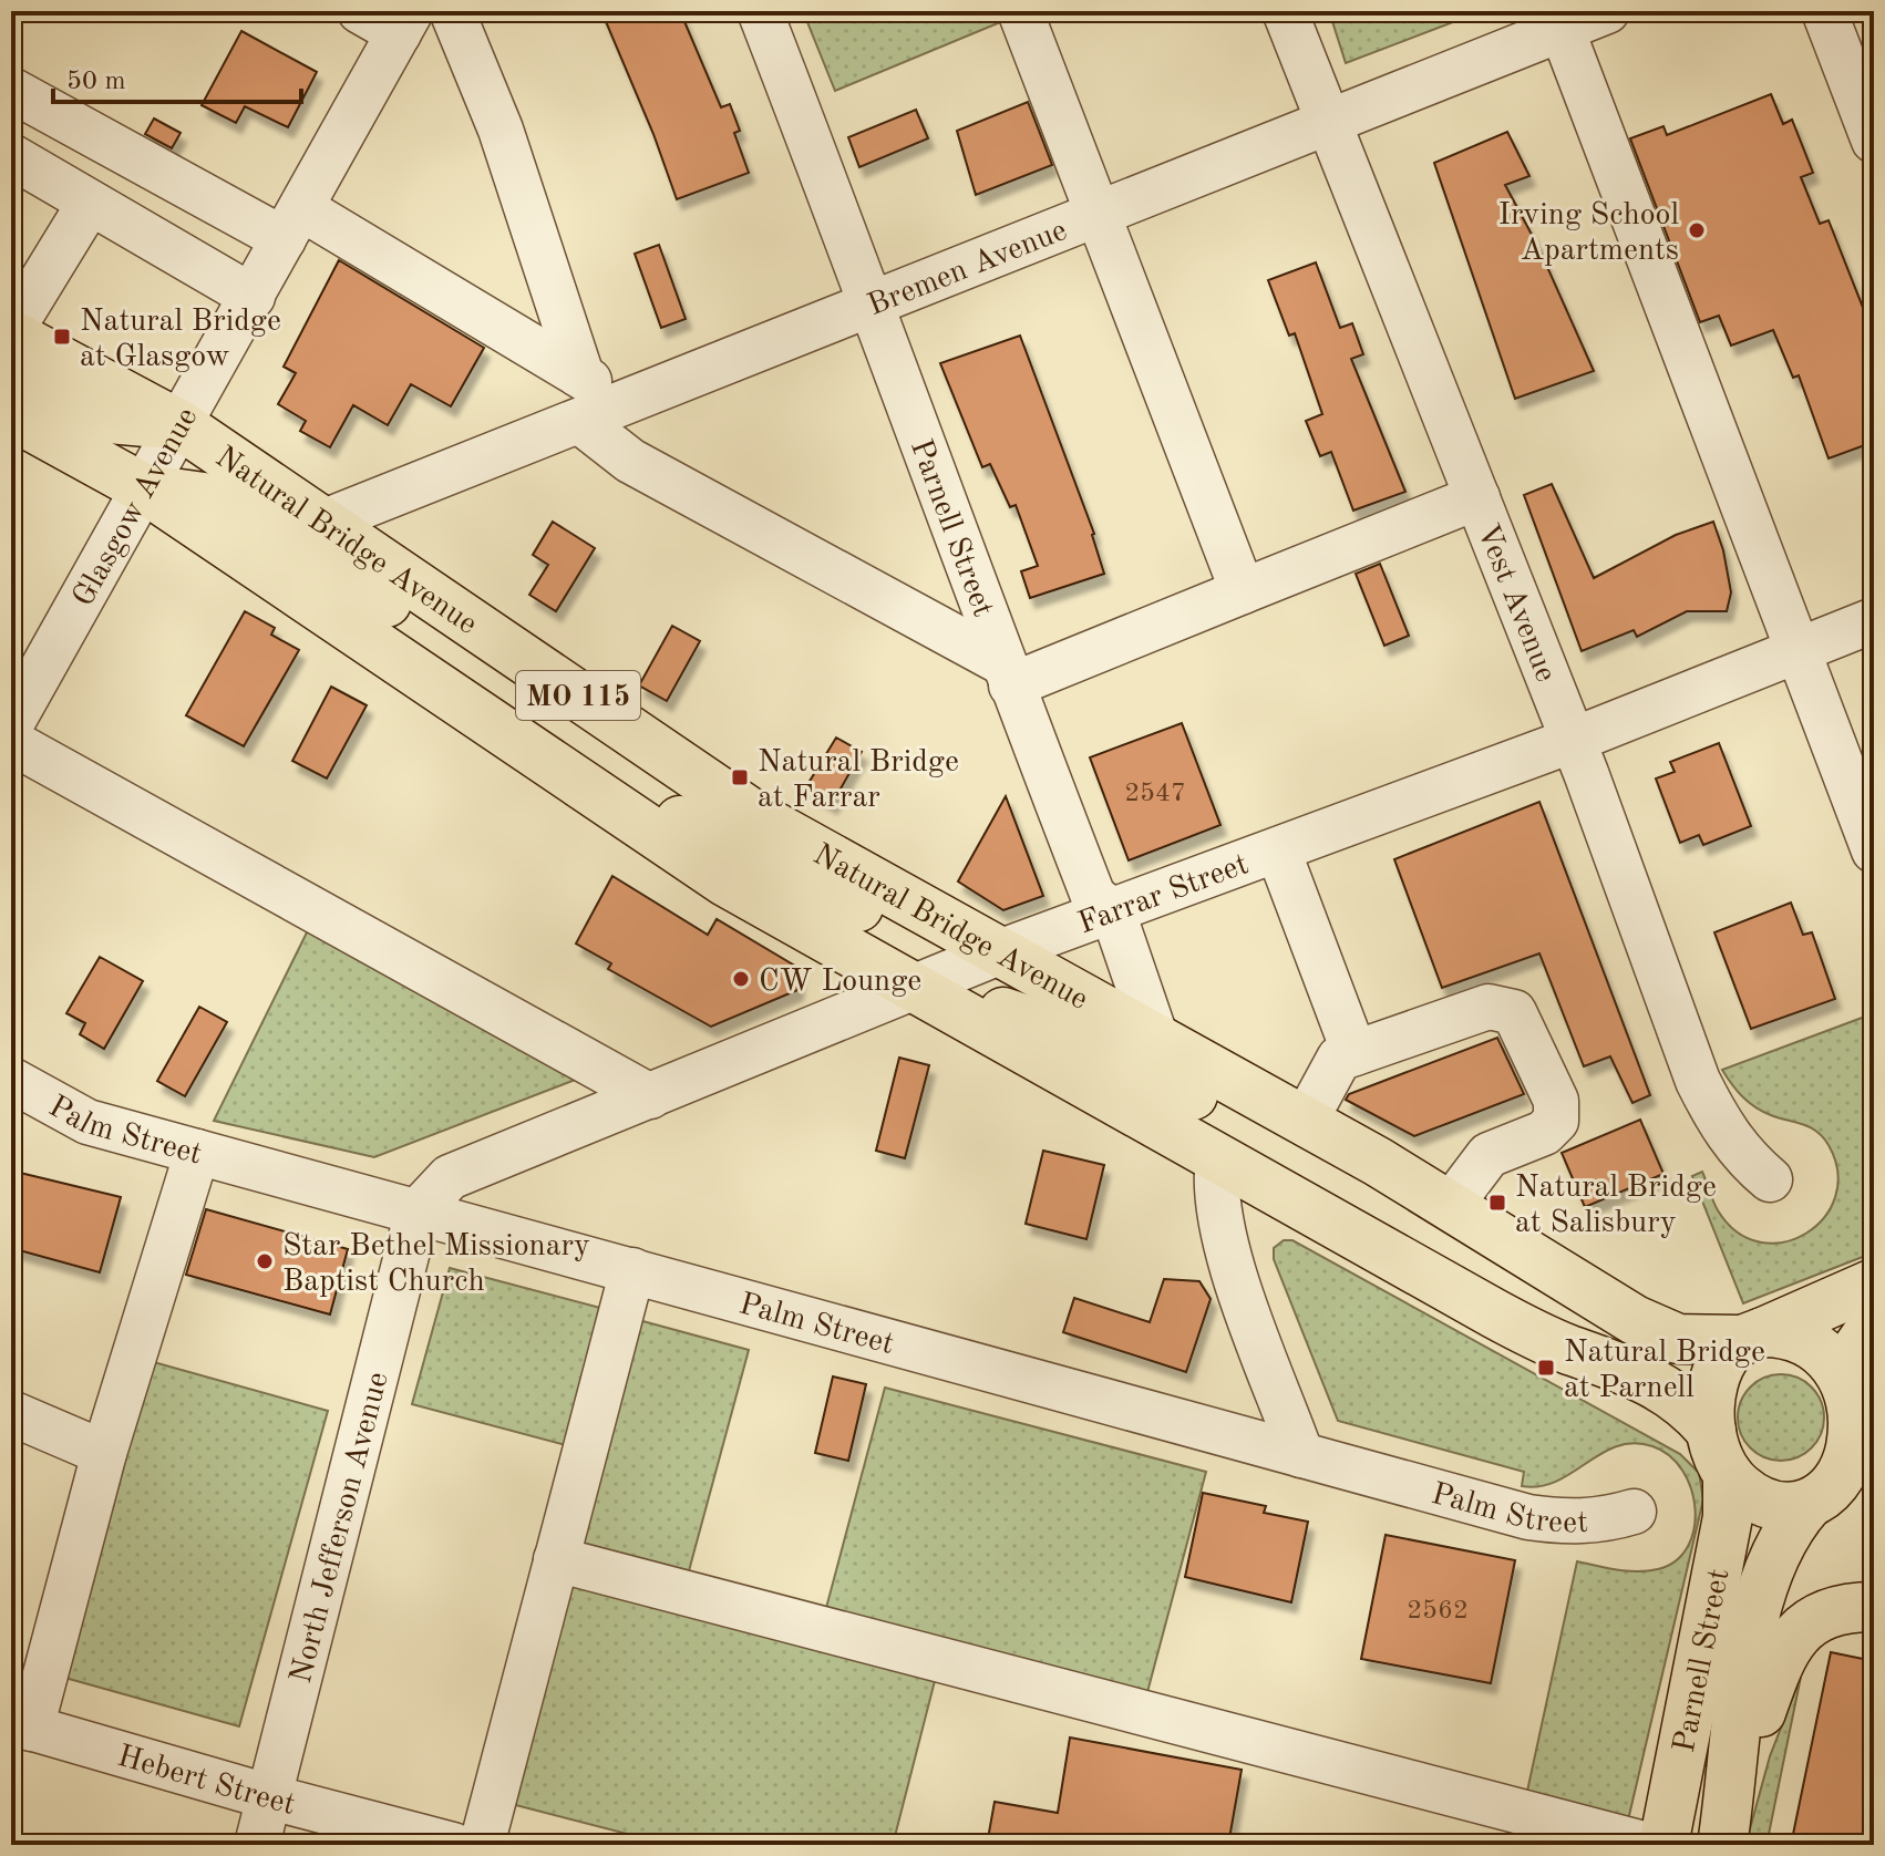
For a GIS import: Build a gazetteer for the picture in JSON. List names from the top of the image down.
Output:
{
  "streets": {
    "main road": ["Parnell Street", "Natural Bridge Avenue", "MO 115"],
    "street": [
      "Bremen Avenue",
      "Glasgow Avenue",
      "Vest Avenue",
      "Farrar Street",
      "Palm Street",
      "North Jefferson Avenue",
      "Hebert Street"
    ]
  },
  "crossings": [
    ["Bremen Avenue", "Parnell Street"],
    ["Bremen Avenue", "Natural Bridge Avenue"],
    ["Bremen Avenue", "Vest Avenue"],
    ["Glasgow Avenue", "Natural Bridge Avenue"],
    ["Glasgow Avenue", "MO 115"],
    ["Parnell Street", "Natural Bridge Avenue"],
    ["Parnell Street", "MO 115"],
    ["Parnell Street", "Farrar Street"],
    ["Natural Bridge Avenue", "MO 115"],
    ["Natural Bridge Avenue", "Farrar Street"],
    ["Vest Avenue", "Farrar Street"],
    ["MO 115", "Farrar Street"],
    ["Farrar Street", "Palm Street"],
    ["Farrar Street", "North Jefferson Avenue"],
    ["Palm Street", "North Jefferson Avenue"],
    ["North Jefferson Avenue", "Hebert Street"]
  ],
  "places": {
    "other": ["Irving School Apartments", "CW Lounge", "Star Bethel Missionary Baptist Church"],
    "transit": [
      "Natural Bridge at Glasgow",
      "Natural Bridge at Farrar",
      "Natural Bridge at Salisbury",
      "Natural Bridge at Parnell"
    ]
  },
  "house_numbers": ["2547", "2562"],
  "scale_bar": "50 m"
}
